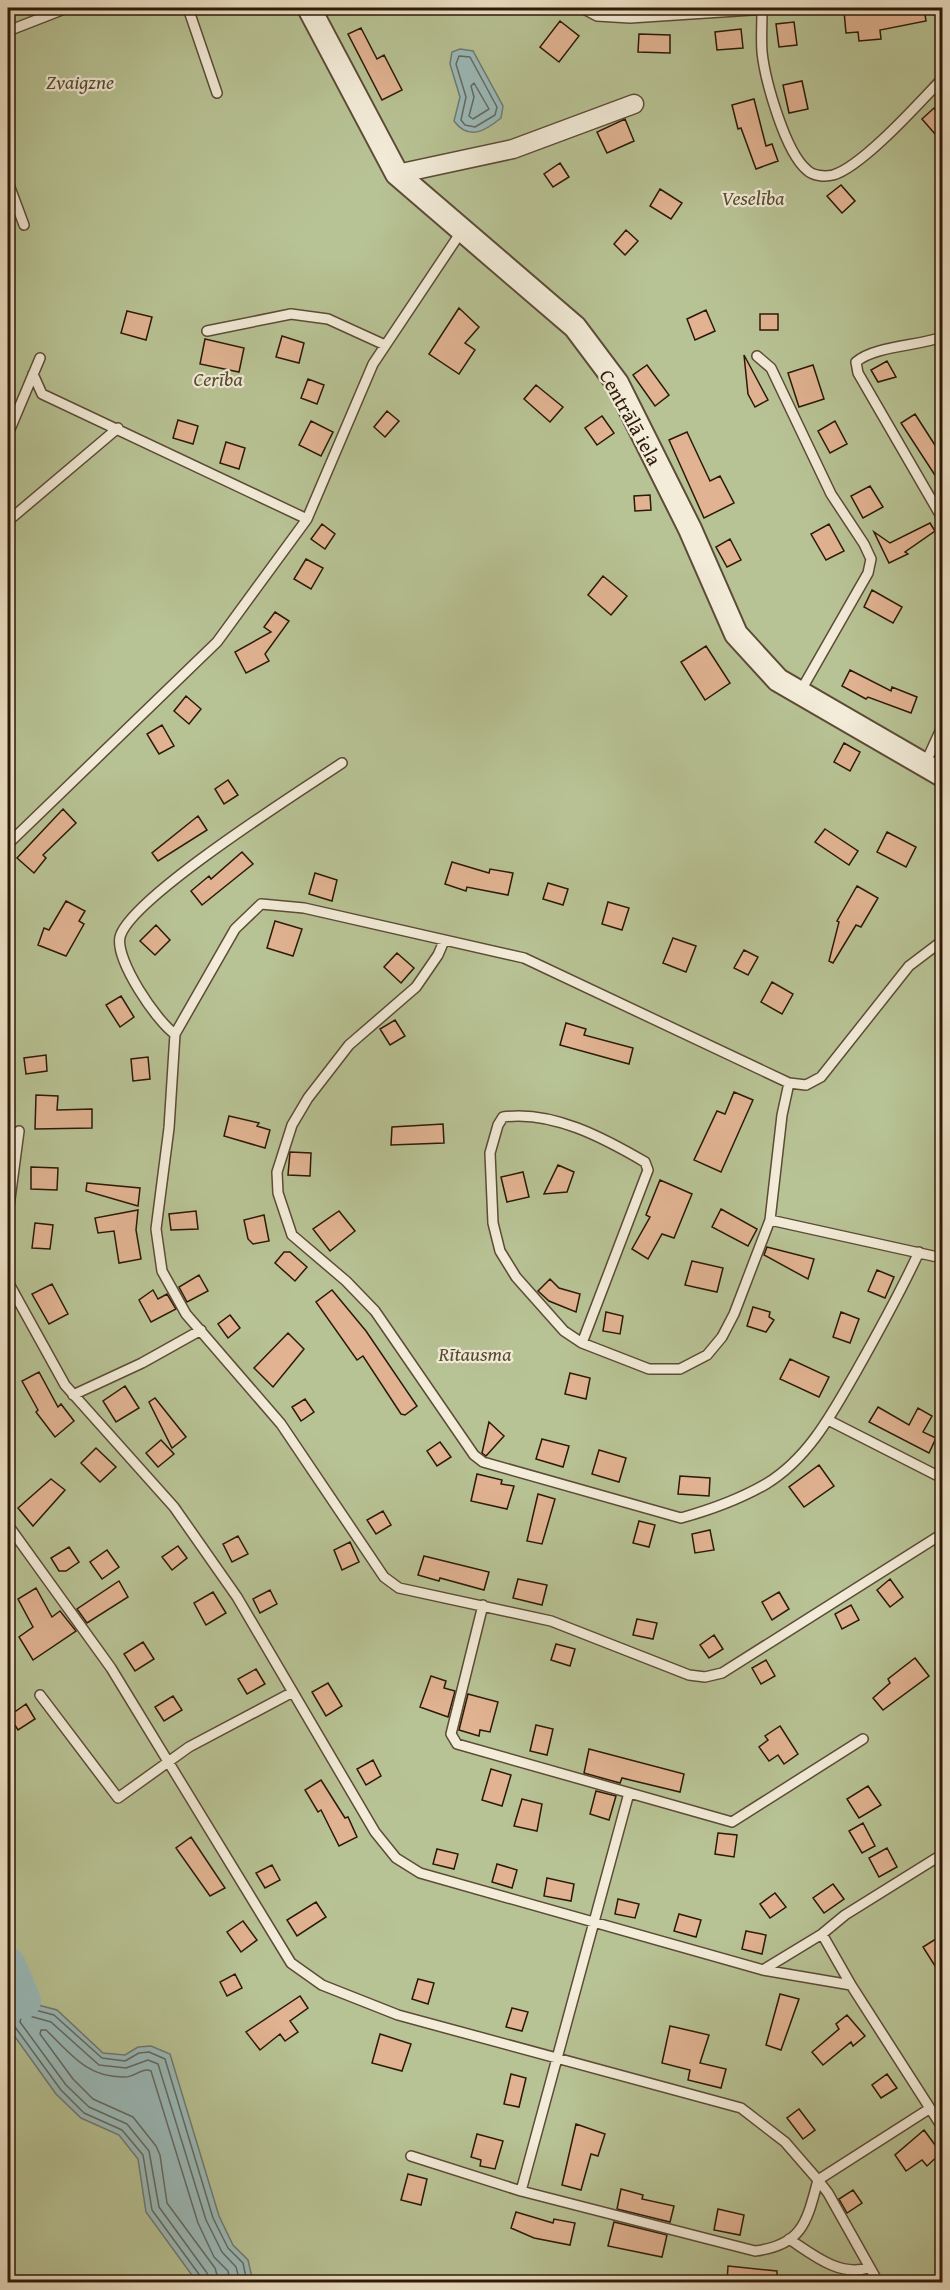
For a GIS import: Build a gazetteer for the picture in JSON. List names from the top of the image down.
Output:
{
  "streets": {
    "street": ["Centrālā iela"]
  },
  "parks": [
    "Zvaigzne",
    "Veselība",
    "Cerība",
    "Rītausma"
  ]
}
